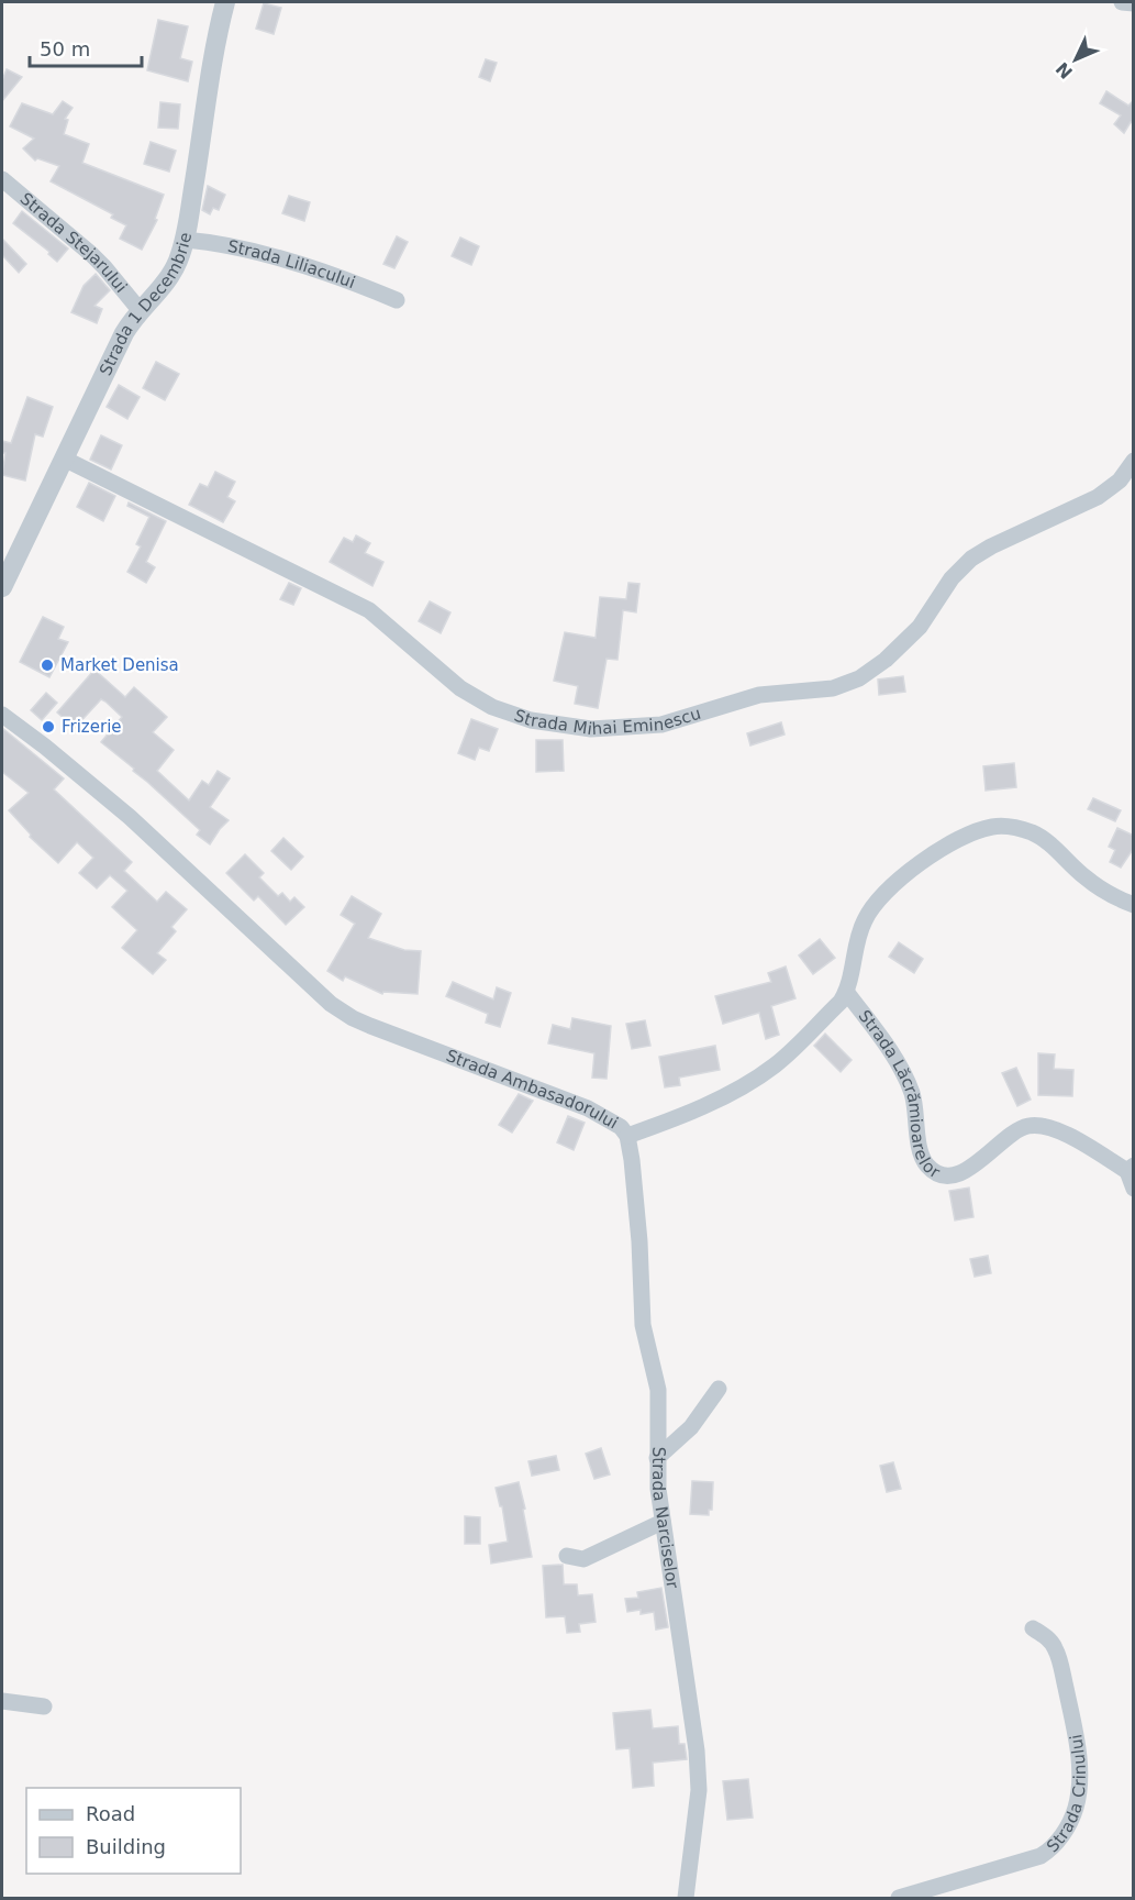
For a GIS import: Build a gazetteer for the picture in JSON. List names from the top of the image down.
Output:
{
  "streets": {
    "street": [
      "Strada Stejarului",
      "Strada Liliacului",
      "Strada 1 Decembrie",
      "Strada Mihai Eminescu",
      "Strada Ambasadorului",
      "Strada Lăcrămioarelor",
      "Strada Narciselor",
      "Strada Crinului"
    ]
  },
  "crossings": [
    ["Strada Stejarului", "Strada 1 Decembrie"],
    ["Strada Liliacului", "Strada 1 Decembrie"],
    ["Strada 1 Decembrie", "Strada Mihai Eminescu"],
    ["Strada Ambasadorului", "Strada Lăcrămioarelor"],
    ["Strada Ambasadorului", "Strada Narciselor"]
  ],
  "places": ["Market Denisa", "Frizerie"],
  "legend": ["Road", "Building"],
  "scale_bar": "50 m",
  "north": "bottom left"
}
